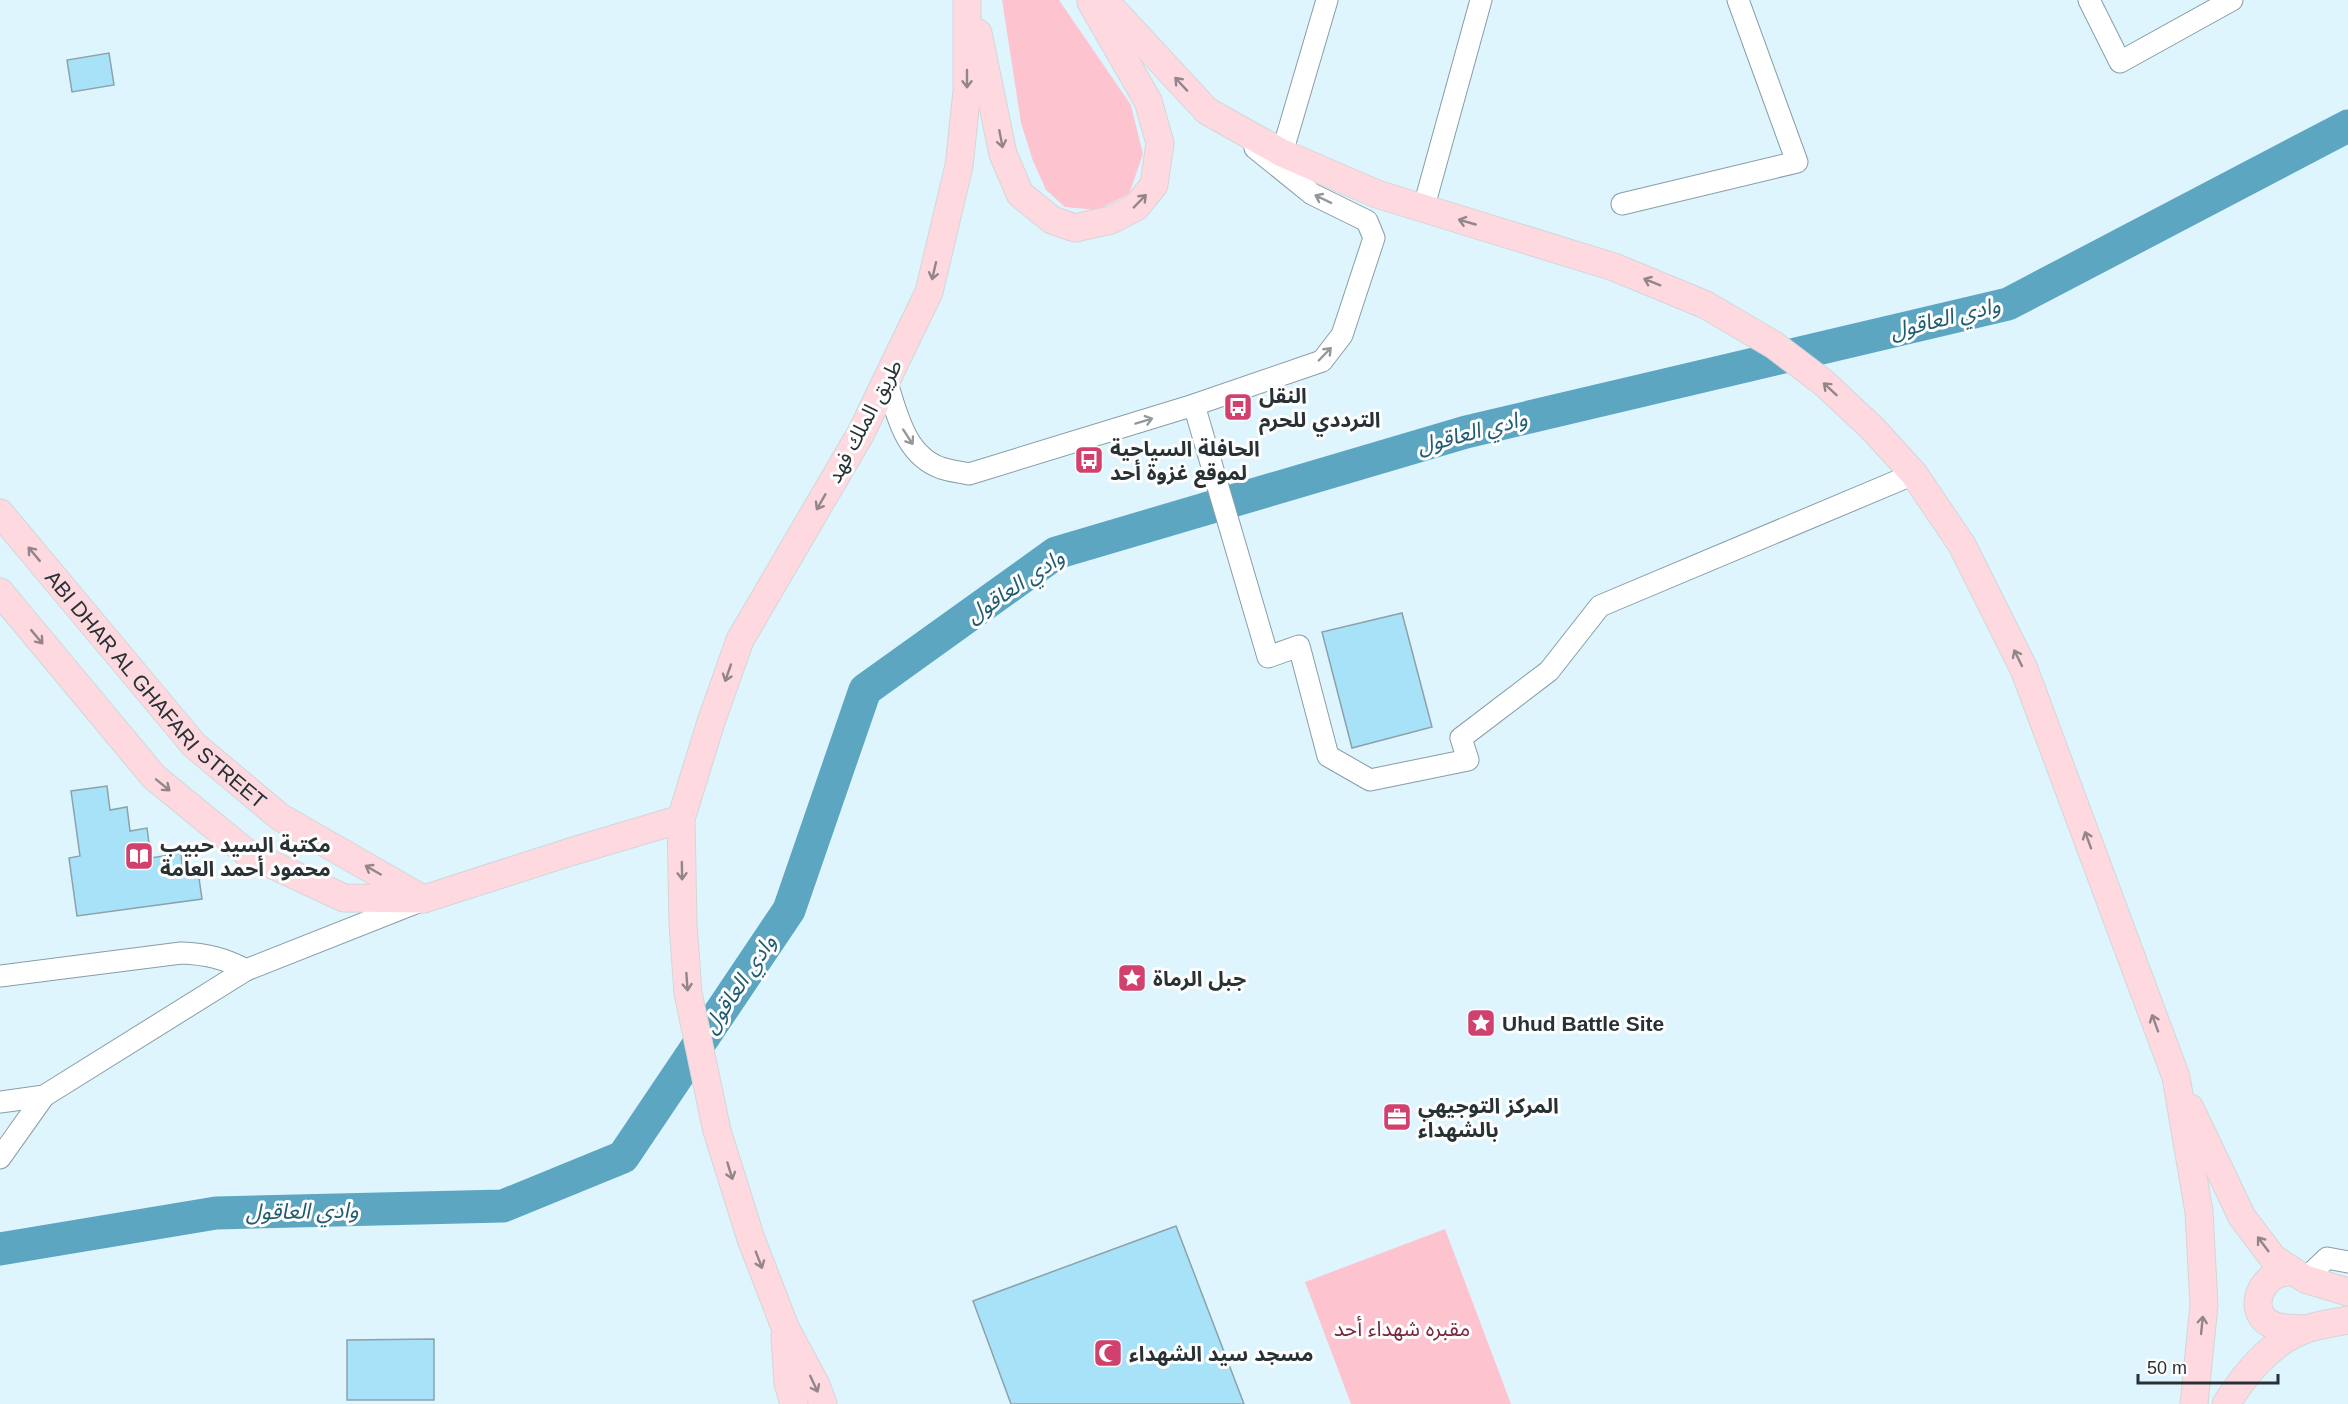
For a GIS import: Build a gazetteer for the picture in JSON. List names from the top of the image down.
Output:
{
  "streets": {
    "main road": ["طريق الملك فهد", "ABI DHAR AL GHAFARI STREET"]
  },
  "one_way": ["طريق الملك فهد"],
  "water": ["وادي العاقول"],
  "parks": ["مقبره شهداء أحد"],
  "places": {
    "bus stop": ["النقل الترددي للحرم", "الحافلة السياحية لموقع غزوة أحد"],
    "library": ["مكتبة السيد حبيب محمود أحمد العامة"],
    "place": ["جبل الرماة", "Uhud Battle Site"],
    "office": ["المركز التوجيهي بالشهداء"],
    "mosque": ["مسجد سيد الشهداء"]
  },
  "scale_bar": "50 m"
}
